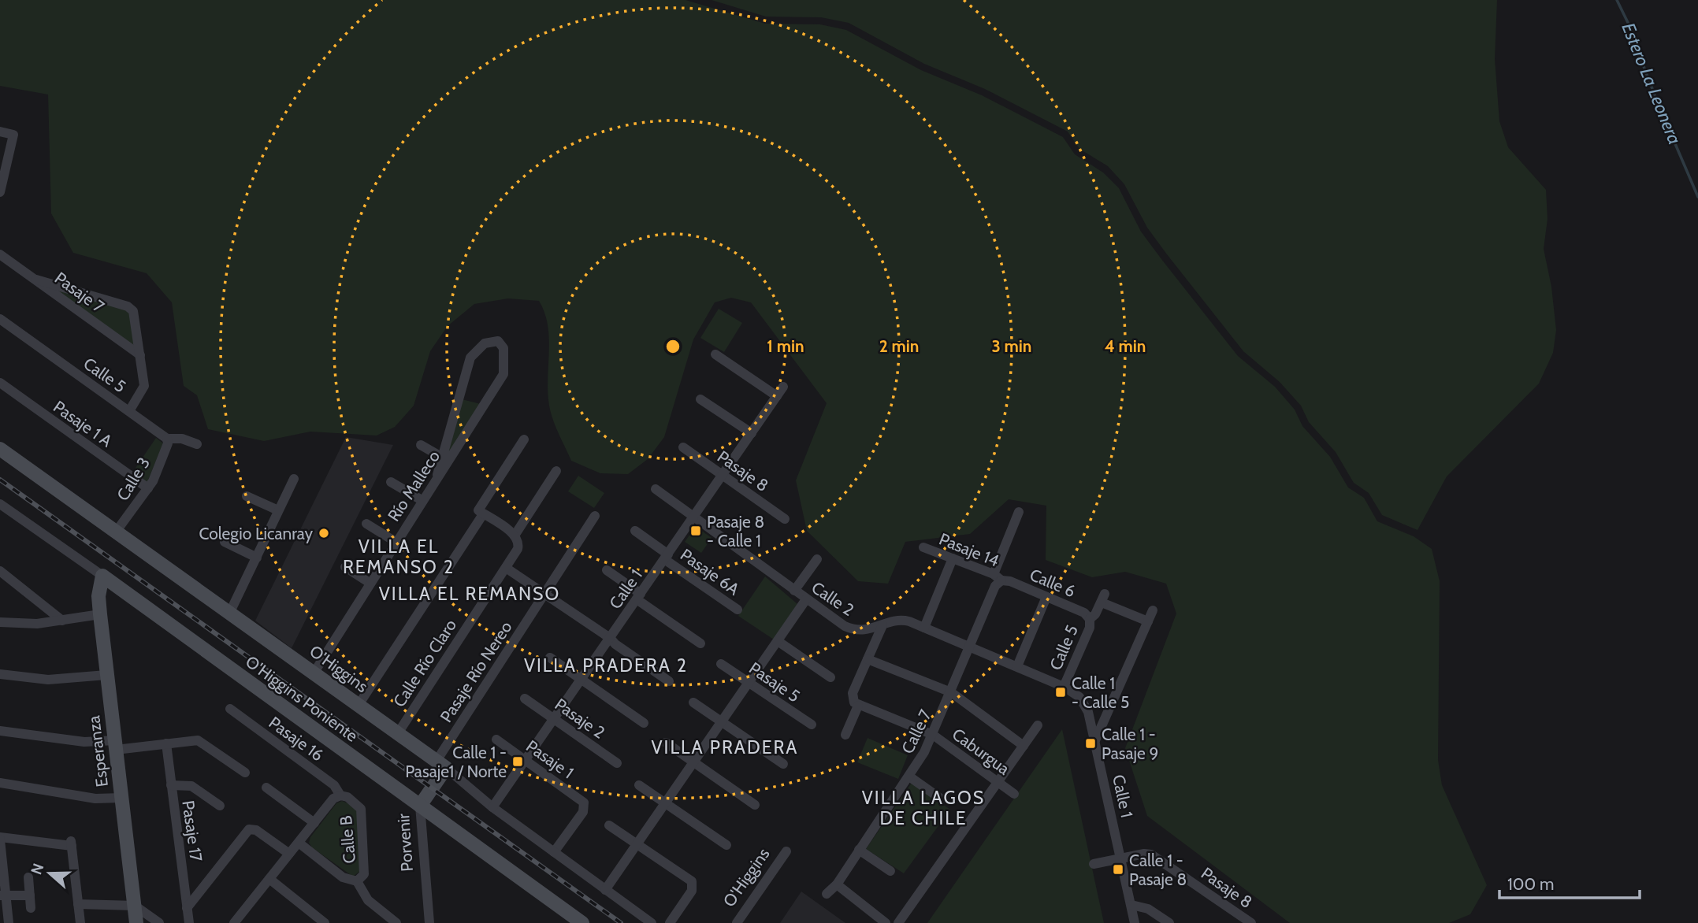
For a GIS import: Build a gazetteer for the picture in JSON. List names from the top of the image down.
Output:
{
  "streets": {
    "street": [
      "Pasaje 7",
      "Calle 5",
      "Pasaje 1 A",
      "Pasaje 8",
      "Calle 3",
      "Río Malleco",
      "Pasaje 14",
      "Pasaje 6A",
      "Calle 6",
      "Calle 1",
      "Calle 2",
      "Calle Río Claro",
      "O'Higgins",
      "Pasaje Río Nereo",
      "Pasaje 5",
      "O'Higgins Poniente",
      "Pasaje 2",
      "Calle 7",
      "Pasaje 16",
      "Esperanza",
      "Caburgua",
      "Pasaje 1",
      "Pasaje 17",
      "Calle B",
      "Porvenir"
    ]
  },
  "crossings": [
    ["Calle 5", "Calle 3"],
    ["Calle 5", "Calle 6"],
    ["Calle 5", "Calle 1"],
    ["Calle 5", "Calle 2"],
    ["Pasaje 1 A", "Calle 3"],
    ["Pasaje 8", "Calle 1"],
    ["Calle 3", "O'Higgins"],
    ["Río Malleco", "O'Higgins"],
    ["Pasaje 14", "Calle 6"],
    ["Pasaje 14", "Calle 7"],
    ["Pasaje 6A", "Calle 1"],
    ["Calle 6", "Calle 7"],
    ["Calle 1", "Calle 2"],
    ["Calle 1", "O'Higgins"],
    ["Calle 1", "Pasaje 2"],
    ["Calle 1", "Pasaje 1"],
    ["Calle 2", "Calle 7"],
    ["Calle Río Claro", "O'Higgins"],
    ["O'Higgins", "Pasaje Río Nereo"],
    ["O'Higgins", "Pasaje 1"],
    ["O'Higgins", "Porvenir"],
    ["Pasaje Río Nereo", "Porvenir"],
    ["O'Higgins Poniente", "Esperanza"],
    ["O'Higgins Poniente", "Porvenir"],
    ["Calle 7", "Caburgua"],
    ["Pasaje 16", "Calle B"]
  ],
  "districts": [
    "VILLA EL REMANSO 2",
    "VILLA EL REMANSO",
    "VILLA PRADERA 2",
    "VILLA PRADERA",
    "VILLA LAGOS DE CHILE"
  ],
  "water": ["Estero La Leonera"],
  "places": {
    "transit": [
      "Pasaje 8 - Calle 1",
      "Calle 1 - Calle 5",
      "Calle 1 - Pasaje 9",
      "Calle 1 - Pasaje1 / Norte",
      "Calle 1 - Pasaje 8"
    ],
    "other": ["Colegio Licanray"]
  },
  "scale_bar": "100 m",
  "north": "left",
  "rings": [
    "1 min",
    "2 min",
    "3 min",
    "4 min"
  ]
}
